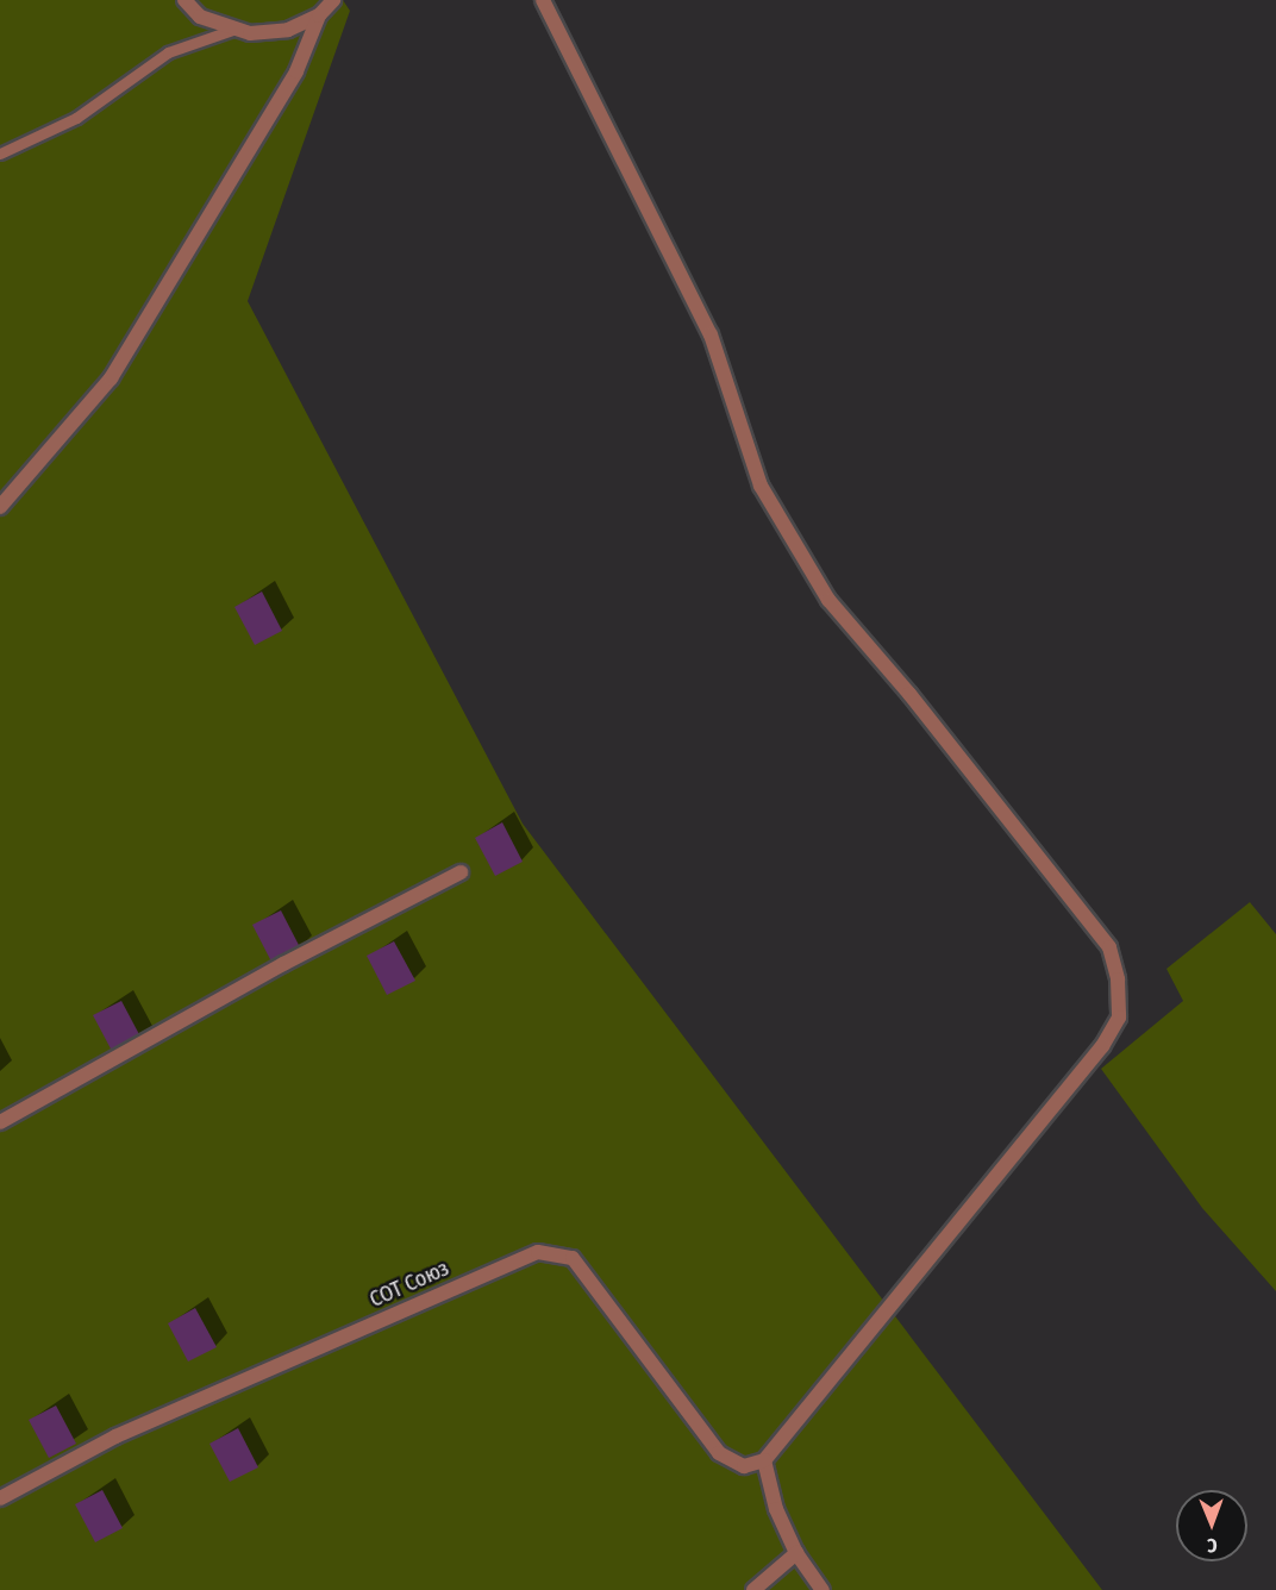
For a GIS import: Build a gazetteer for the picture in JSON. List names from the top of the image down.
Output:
{
  "streets": {
    "street": ["СОТ Союз"]
  },
  "north": "bottom"
}
